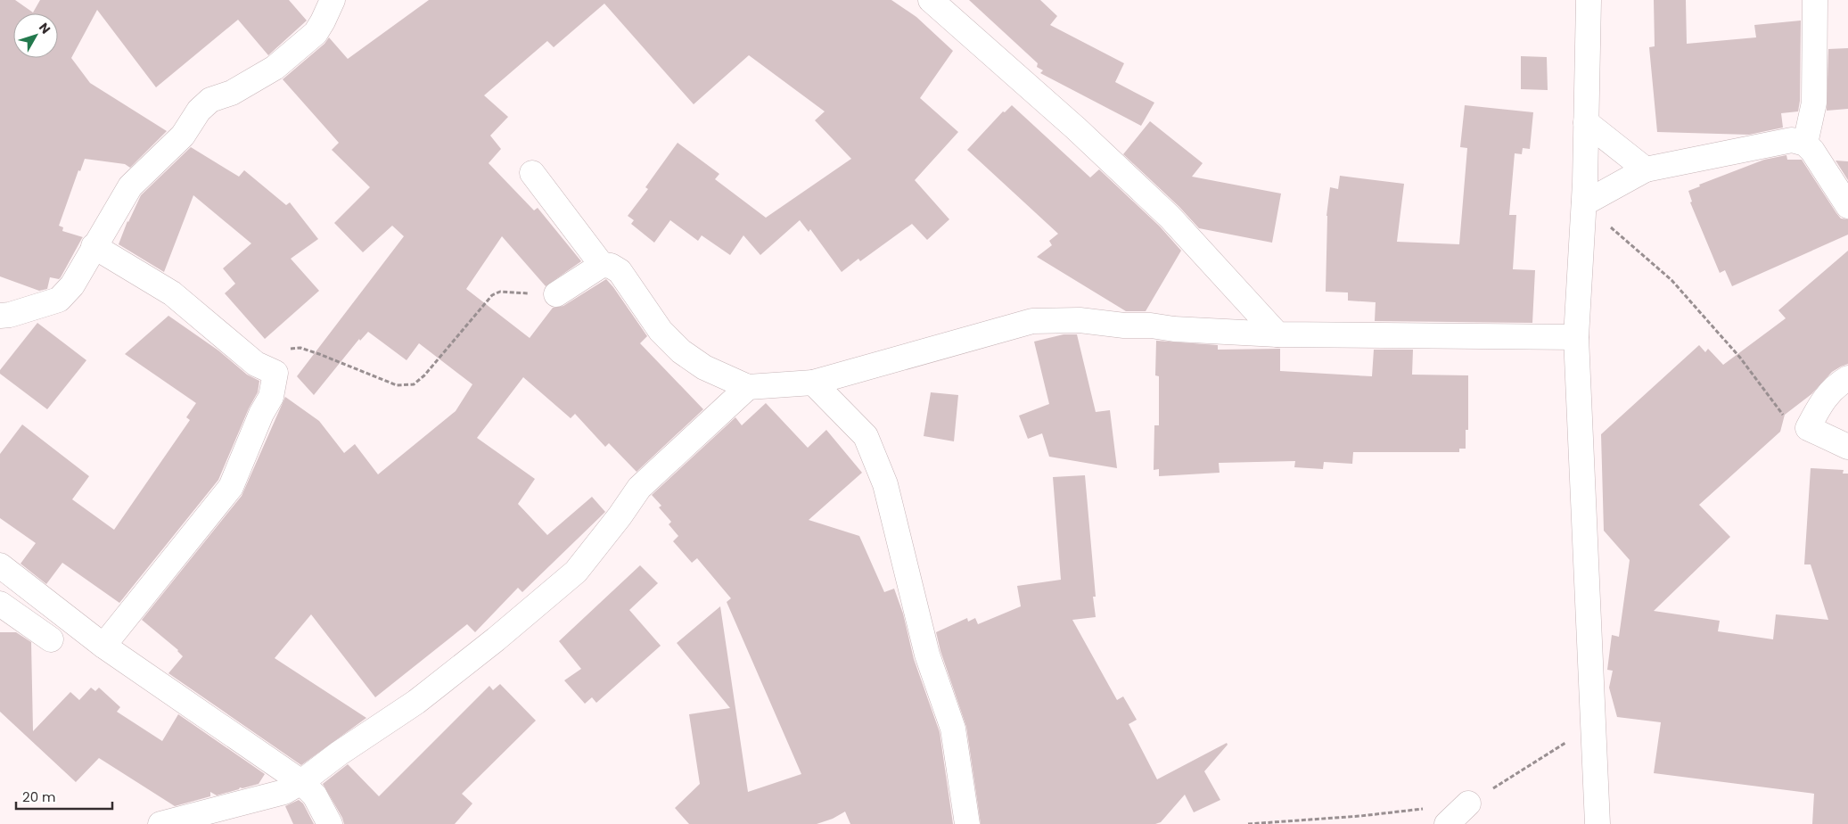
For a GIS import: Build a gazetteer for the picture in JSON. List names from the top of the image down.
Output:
{
  "scale_bar": "20 m",
  "north": "top right"
}
